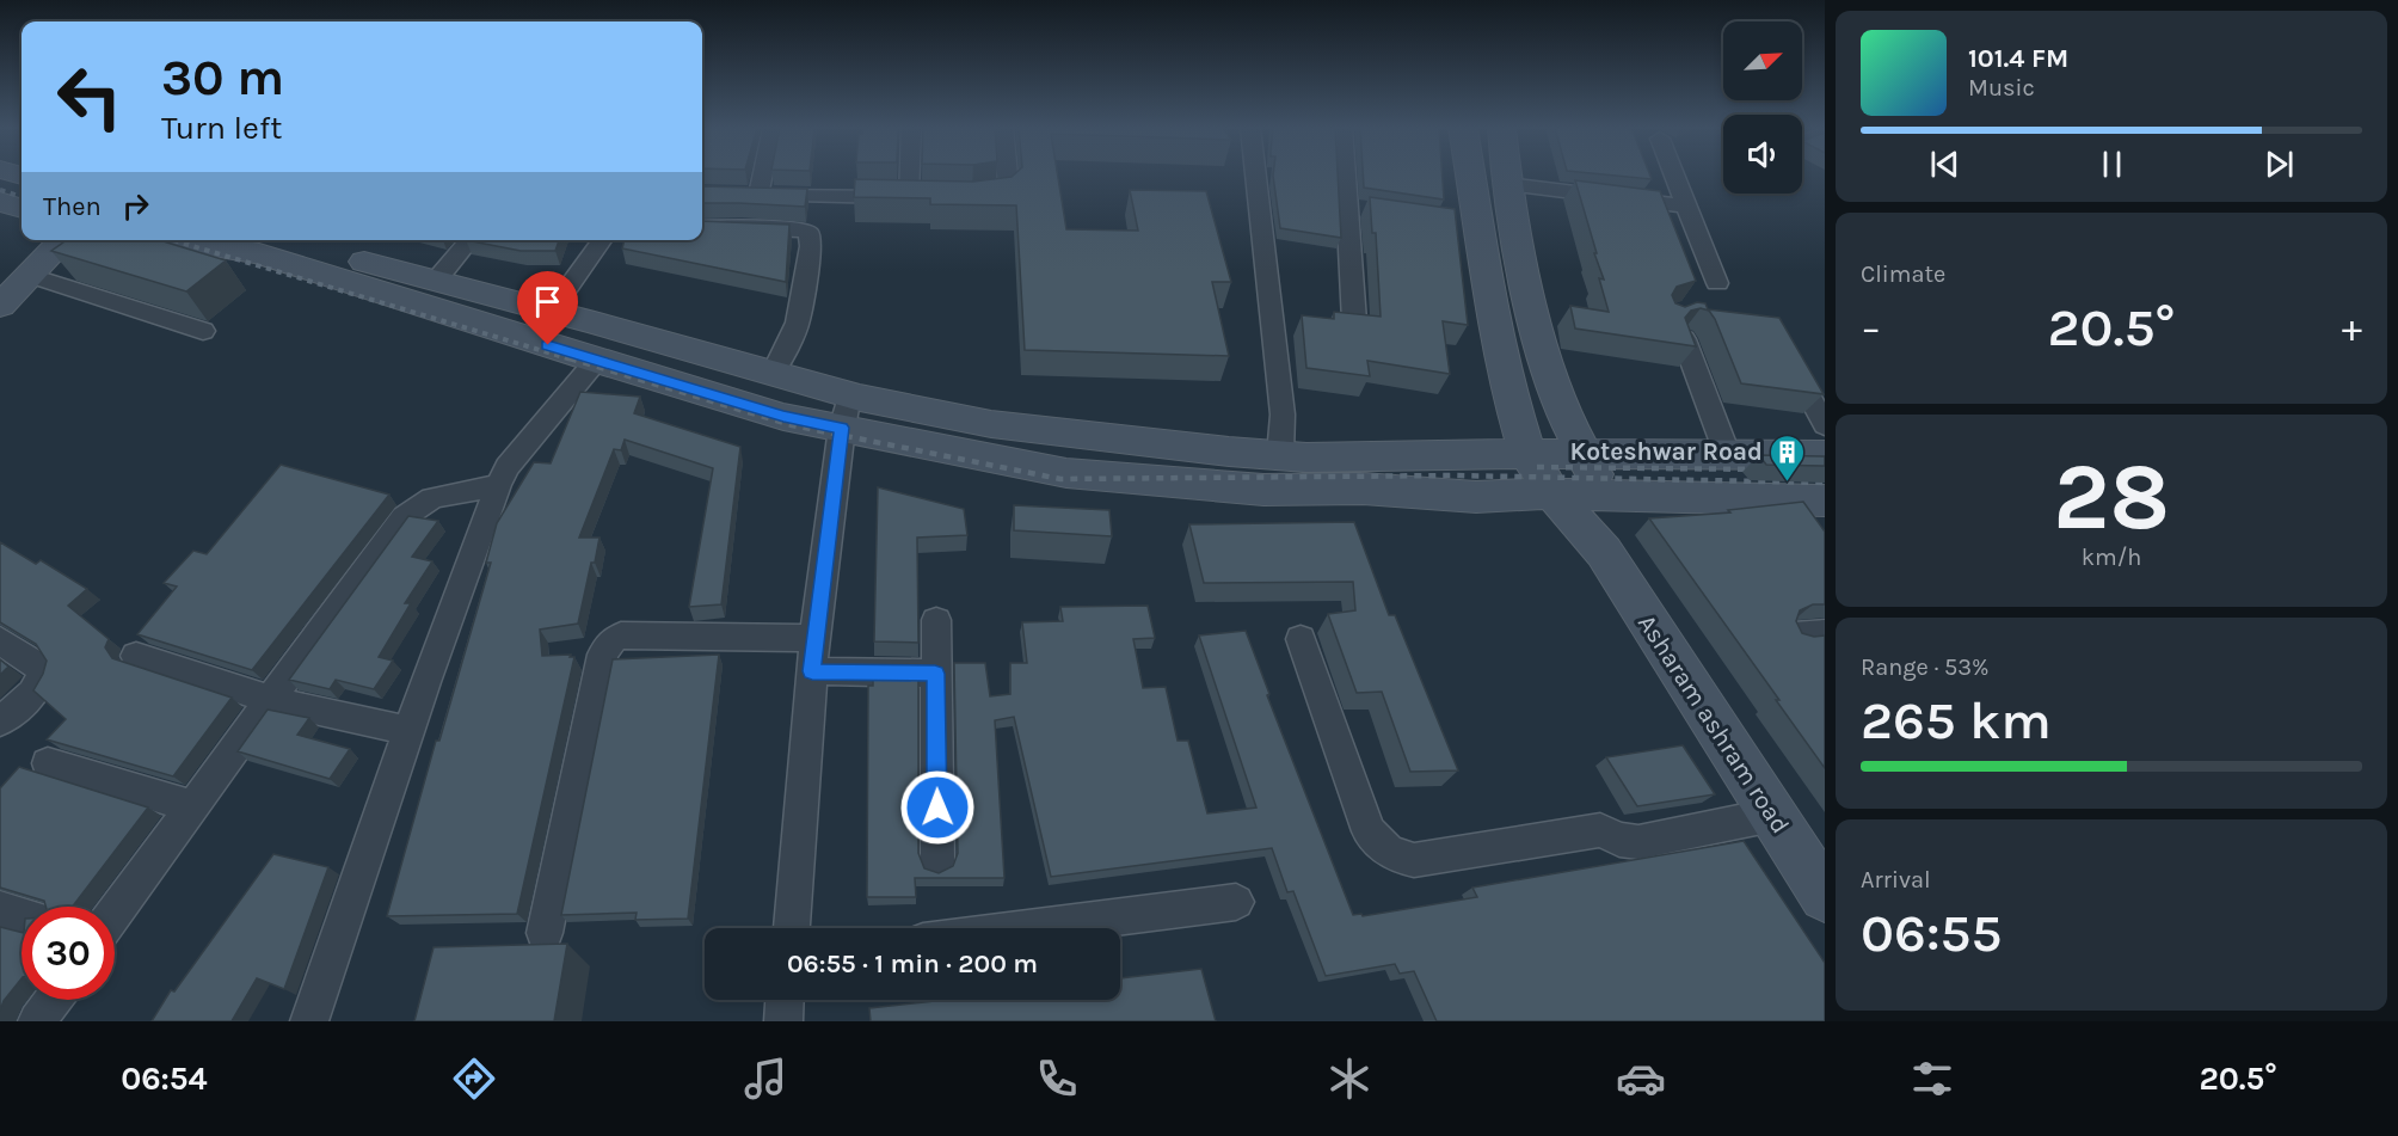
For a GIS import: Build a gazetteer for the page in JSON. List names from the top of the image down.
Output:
{
  "streets": {
    "street": ["Asharam ashram road"]
  },
  "places": {
    "building": ["Koteshwar Road"]
  },
  "north": "top right",
  "page": {
    "turn": ["30 m", "Turn left"],
    "song": ["101.4 FM", "Music"],
    "then": "Then",
    "tile": [
      "Climate",
      ["28", "km/h"],
      ["Range · 53%", "265 km"],
      ["Arrival", "06:55"]
    ],
    "heat": ["−", "20.5°", "+"],
    "limit": "30",
    "trip": "06:55 · 1 min · 200 m",
    "tabs": ["06:54", "20.5°"]
  }
}
